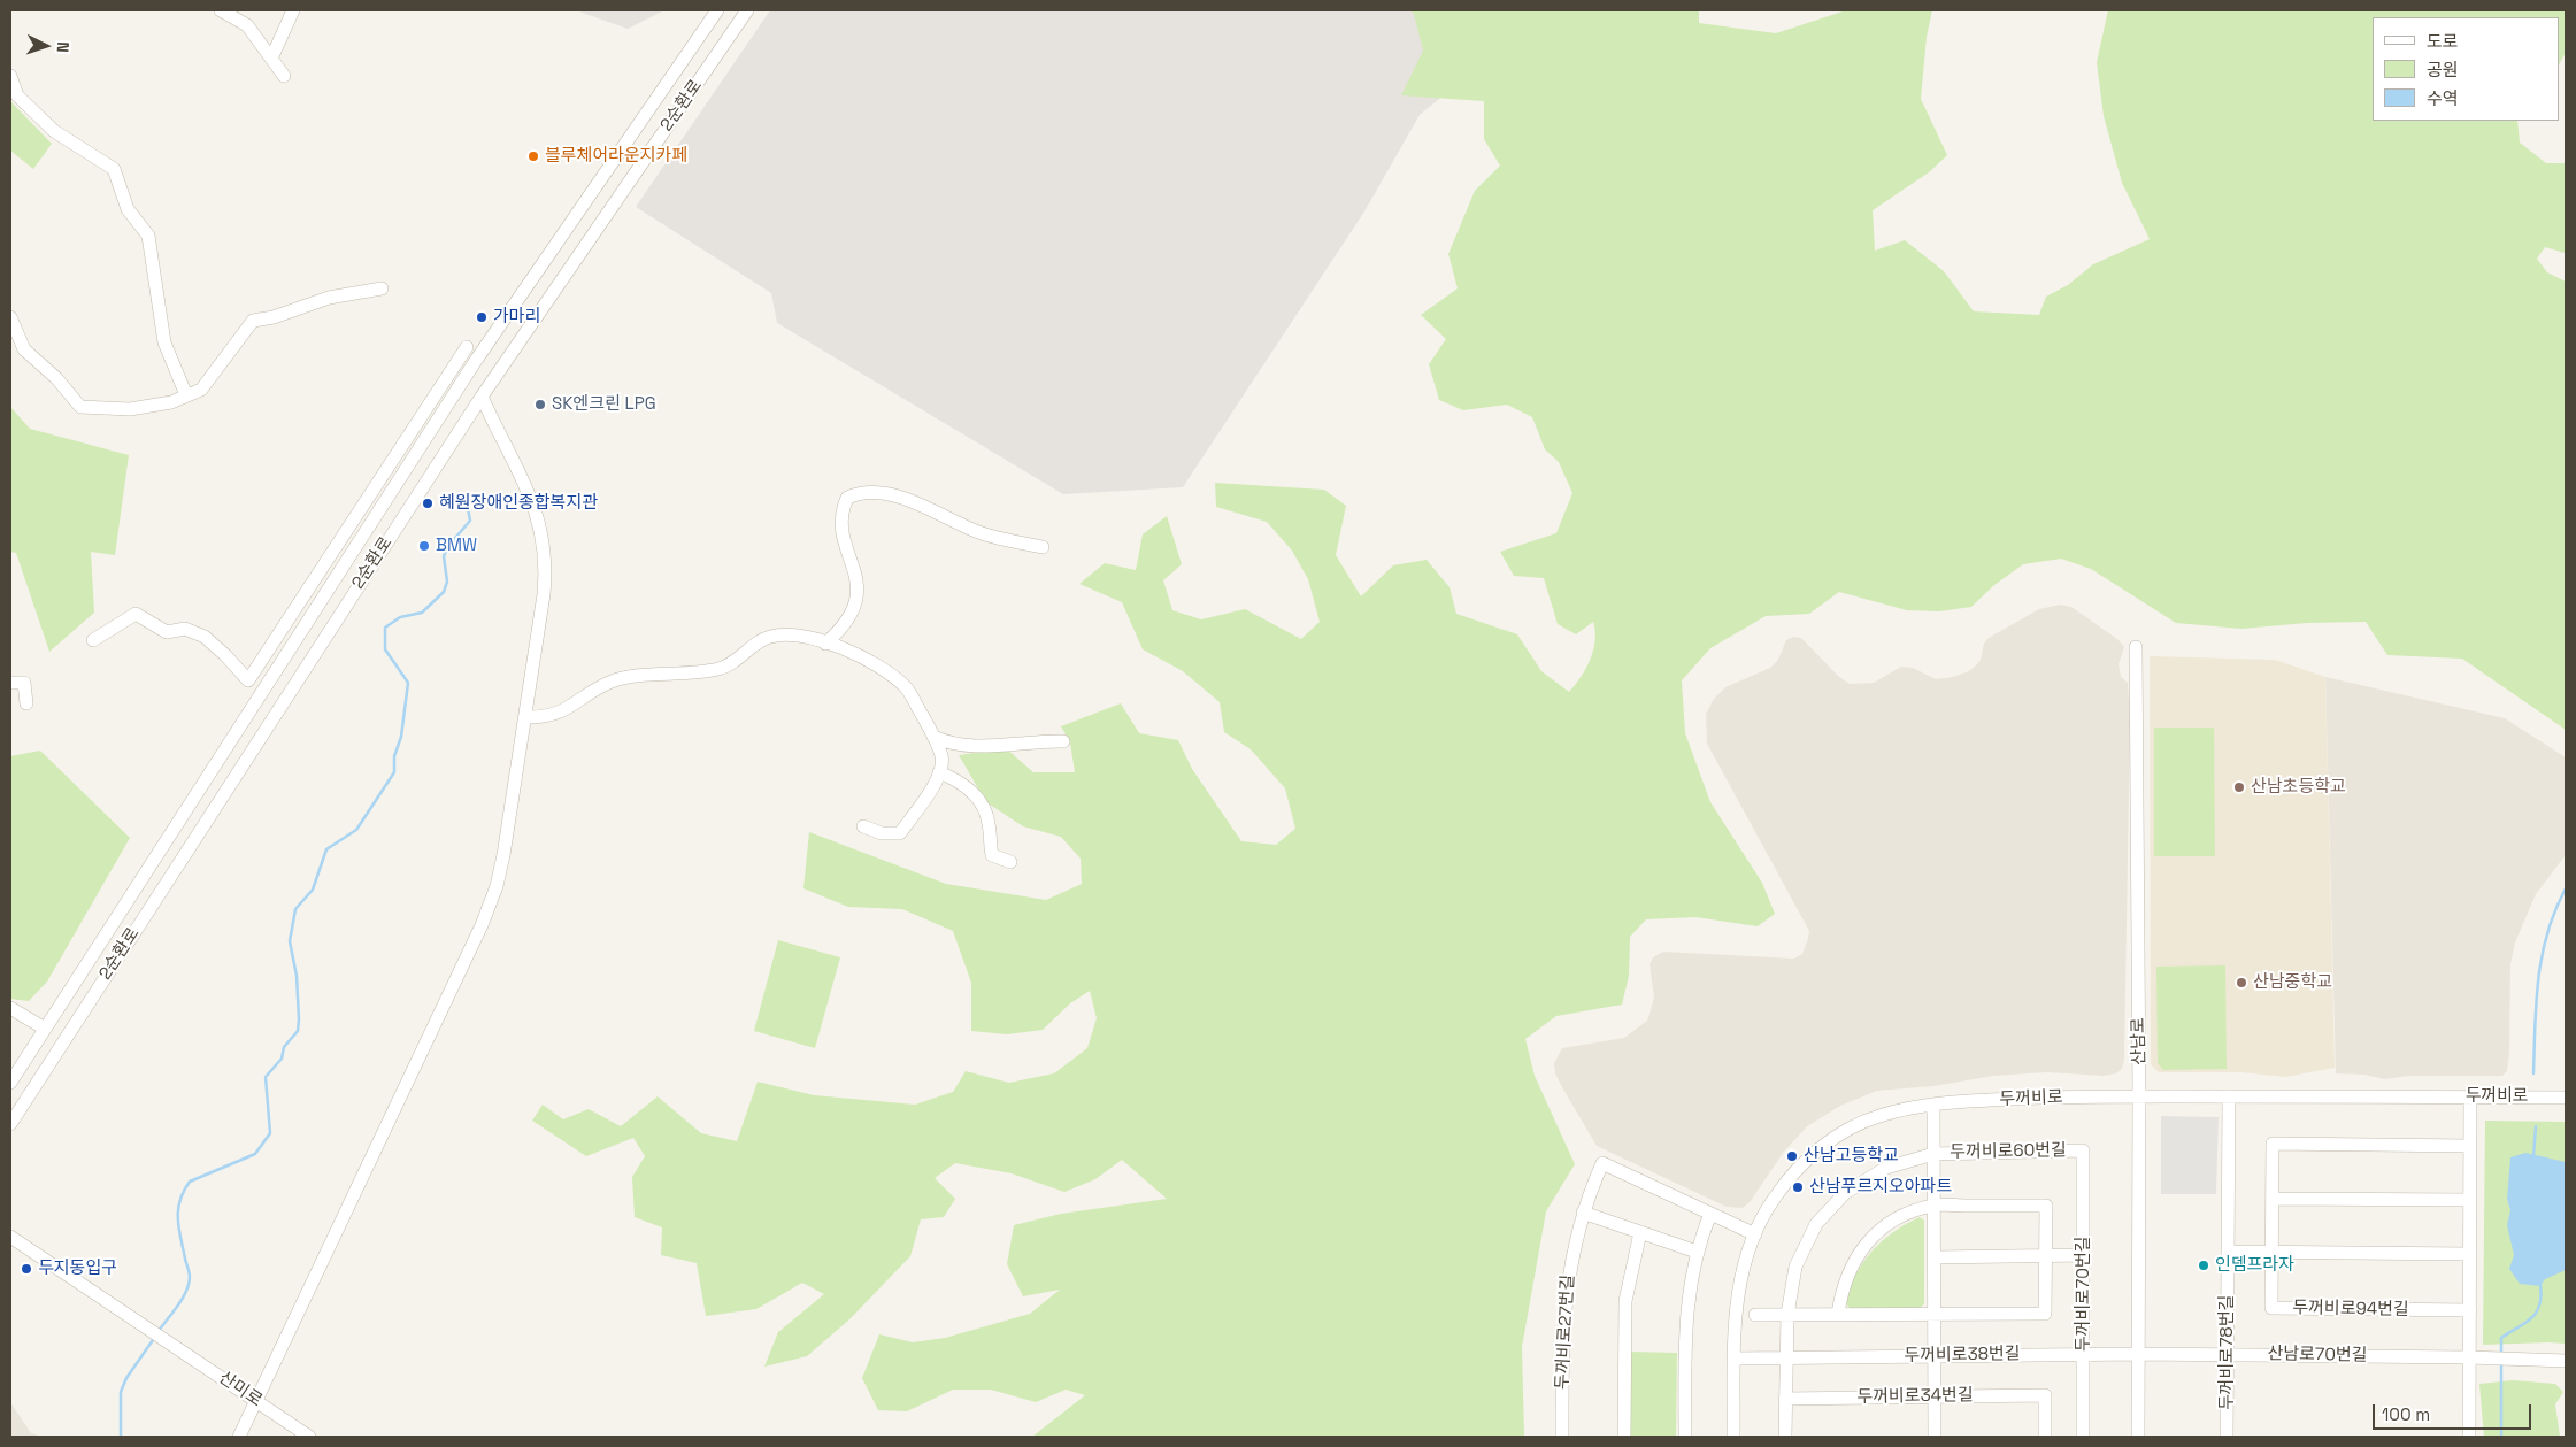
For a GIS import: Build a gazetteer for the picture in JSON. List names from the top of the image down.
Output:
{
  "streets": {
    "street": [
      "2순환로",
      "산남로",
      "두꺼비로",
      "두꺼비로60번길",
      "두꺼비로70번길",
      "두꺼비로94번길",
      "두꺼비로27번길",
      "두꺼비로78번길",
      "두꺼비로38번길",
      "산남로70번길",
      "산미로",
      "두꺼비로34번길"
    ]
  },
  "crossings": [
    ["산남로", "두꺼비로"],
    ["산남로", "두꺼비로38번길"],
    ["산남로", "산남로70번길"],
    ["두꺼비로", "두꺼비로60번길"],
    ["두꺼비로", "두꺼비로78번길"],
    ["두꺼비로", "두꺼비로38번길"],
    ["두꺼비로60번길", "두꺼비로70번길"],
    ["두꺼비로60번길", "두꺼비로38번길"],
    ["두꺼비로60번길", "두꺼비로34번길"],
    ["두꺼비로70번길", "두꺼비로38번길"],
    ["두꺼비로78번길", "산남로70번길"],
    ["두꺼비로38번길", "산남로70번길"]
  ],
  "places": [
    "블루체어라운지카페",
    "가마리",
    "SK엔크린 LPG",
    "혜원장애인종합복지관",
    "BMW",
    "산남초등학교",
    "산남중학교",
    "산남고등학교",
    "산남푸르지오아파트",
    "인뎀프라자",
    "두지동입구"
  ],
  "legend": ["도로", "공원", "수역"],
  "scale_bar": "100 m",
  "north": "right"
}
